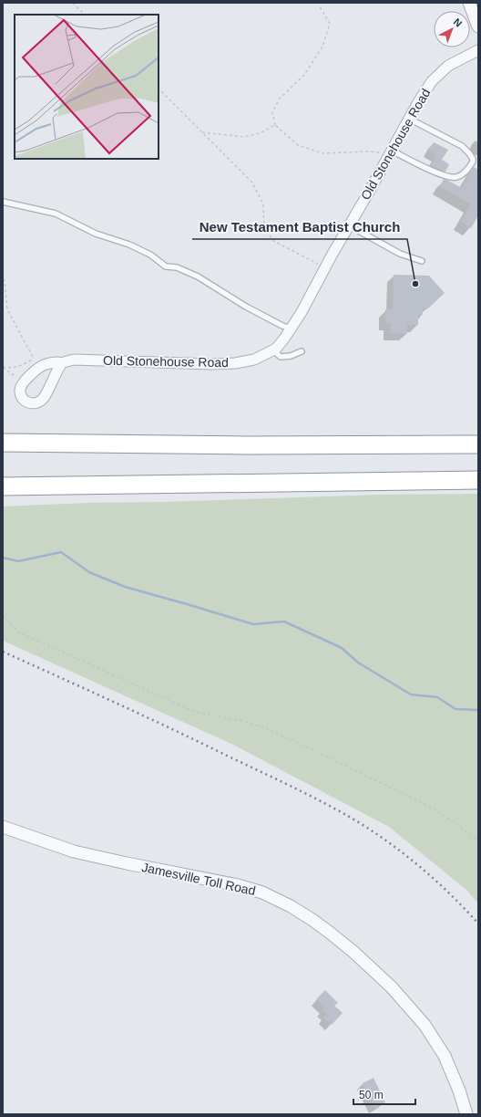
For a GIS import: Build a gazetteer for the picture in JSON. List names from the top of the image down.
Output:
{
  "streets": {
    "street": ["Old Stonehouse Road", "Jamesville Toll Road"]
  },
  "places": ["New Testament Baptist Church"],
  "scale_bar": "50 m",
  "north": "top right"
}
